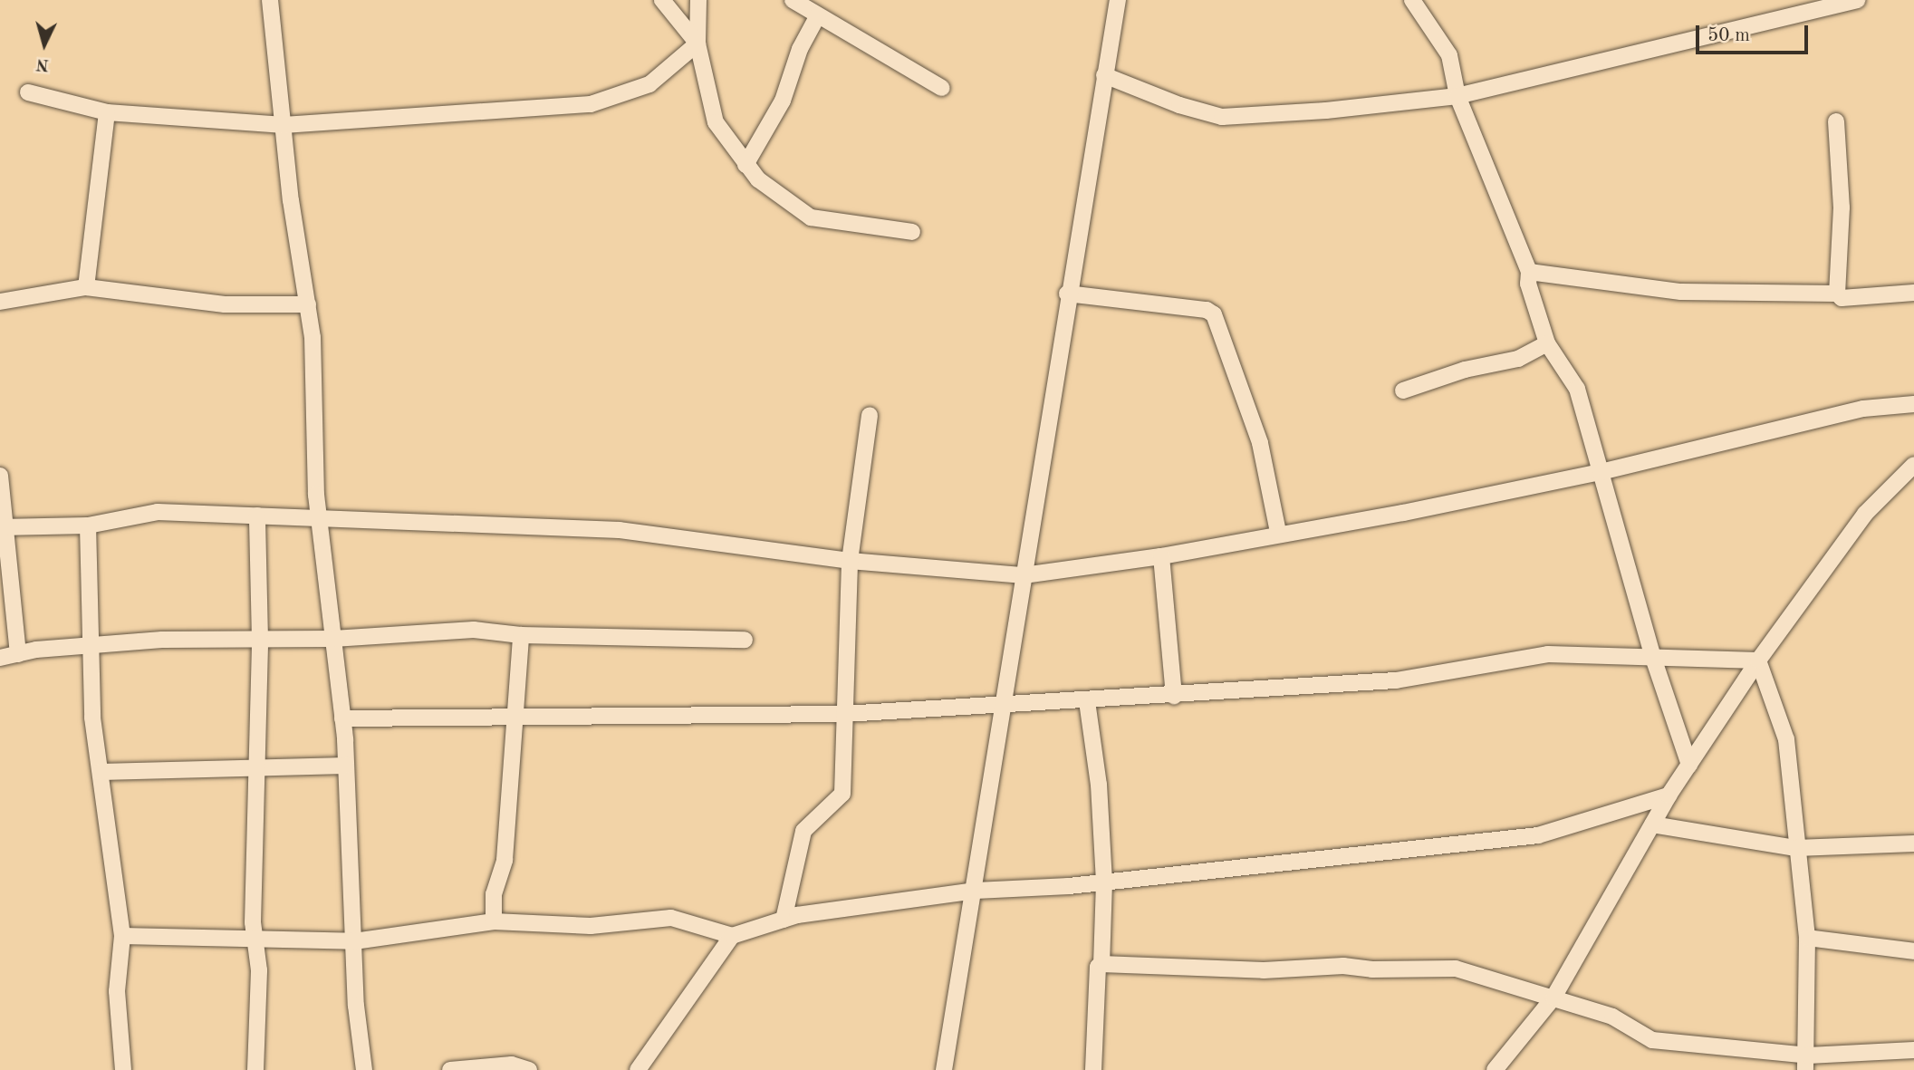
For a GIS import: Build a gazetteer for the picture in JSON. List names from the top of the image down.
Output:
{
  "scale_bar": "50 m",
  "north": "bottom"
}
